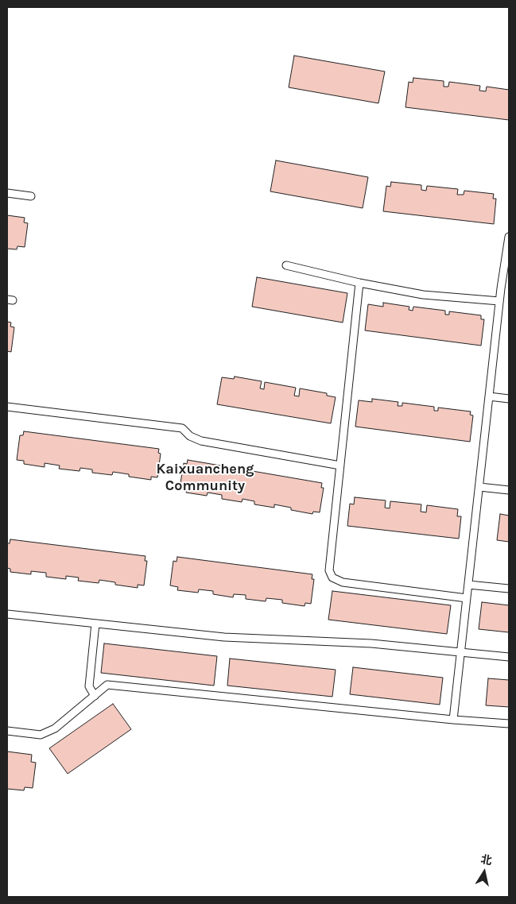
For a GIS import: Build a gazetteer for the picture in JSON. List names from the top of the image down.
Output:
{
  "districts": ["Kaixuancheng Community"],
  "north": "top"
}
